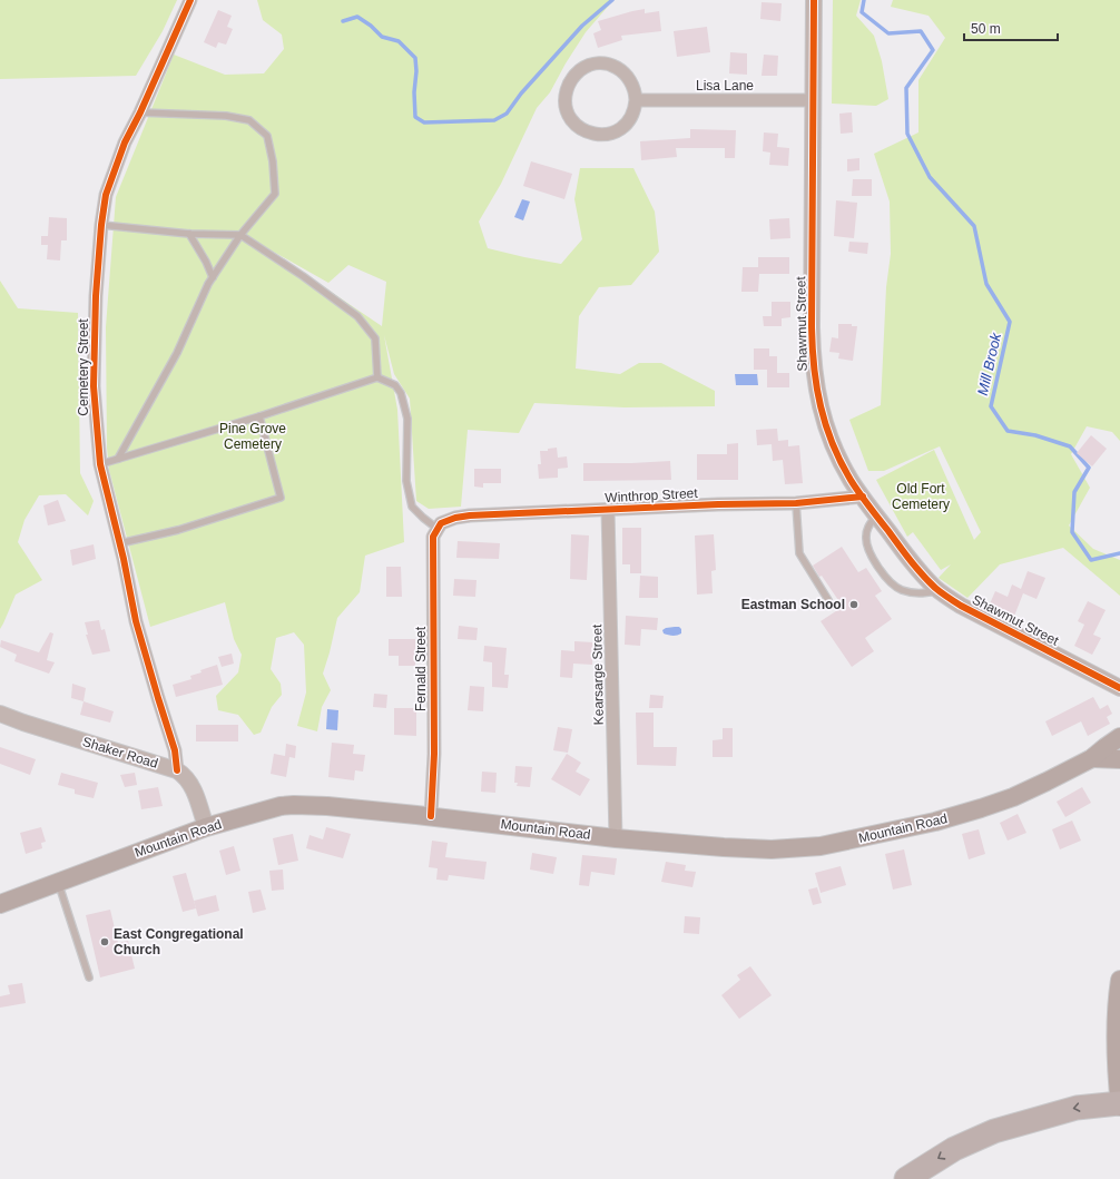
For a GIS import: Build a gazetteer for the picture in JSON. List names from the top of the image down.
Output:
{
  "streets": {
    "main road": ["Mountain Road"],
    "street": [
      "Lisa Lane",
      "Shawmut Street",
      "Cemetery Street",
      "Winthrop Street",
      "Fernald Street",
      "Kearsarge Street",
      "Shaker Road"
    ]
  },
  "crossings": [
    ["Lisa Lane", "Shawmut Street"],
    ["Shawmut Street", "Winthrop Street"],
    ["Cemetery Street", "Shaker Road"],
    ["Winthrop Street", "Fernald Street"],
    ["Winthrop Street", "Kearsarge Street"],
    ["Fernald Street", "Mountain Road"],
    ["Kearsarge Street", "Mountain Road"],
    ["Shaker Road", "Mountain Road"]
  ],
  "water": ["Mill Brook"],
  "parks": ["Pine Grove Cemetery", "Old Fort Cemetery"],
  "places": ["Eastman School", "East Congregational Church"],
  "scale_bar": "50 m"
}
